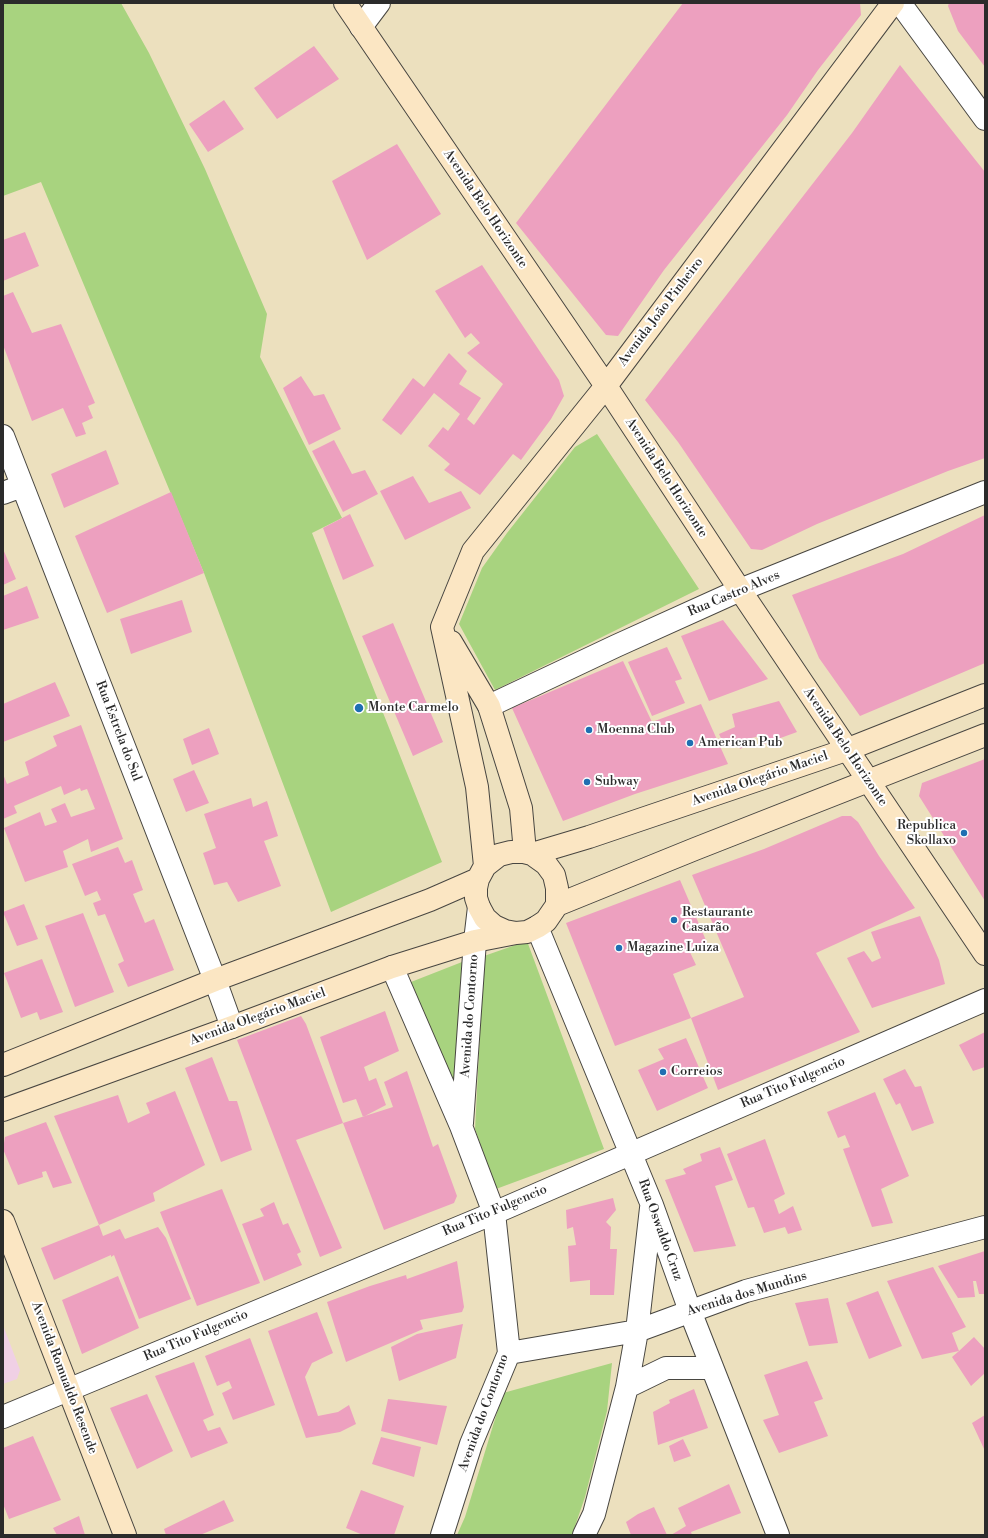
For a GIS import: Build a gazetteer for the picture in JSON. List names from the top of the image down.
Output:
{
  "streets": {
    "street": [
      "Avenida Belo Horizonte",
      "Avenida João Pinheiro",
      "Rua Castro Alves",
      "Rua Estrela do Sul",
      "Avenida Olegário Maciel",
      "Avenida do Contorno",
      "Rua Tito Fulgencio",
      "Rua Oswaldo Cruz",
      "Avenida dos Mundins",
      "Avenida Romualdo Resende"
    ]
  },
  "crossings": [
    ["Avenida Belo Horizonte", "Avenida João Pinheiro"],
    ["Avenida Belo Horizonte", "Rua Castro Alves"],
    ["Avenida Belo Horizonte", "Avenida Olegário Maciel"],
    ["Rua Estrela do Sul", "Avenida Olegário Maciel"],
    ["Avenida Olegário Maciel", "Avenida do Contorno"],
    ["Avenida Olegário Maciel", "Rua Oswaldo Cruz"],
    ["Avenida do Contorno", "Rua Tito Fulgencio"],
    ["Avenida do Contorno", "Rua Oswaldo Cruz"],
    ["Avenida do Contorno", "Avenida dos Mundins"],
    ["Rua Tito Fulgencio", "Rua Oswaldo Cruz"],
    ["Rua Tito Fulgencio", "Avenida Romualdo Resende"],
    ["Rua Oswaldo Cruz", "Avenida dos Mundins"]
  ],
  "places": [
    "Monte Carmelo",
    "Moenna Club",
    "American Pub",
    "Subway",
    "Republica Skollaxo",
    "Restaurante Casarão",
    "Magazine Luiza",
    "Correios"
  ]
}
